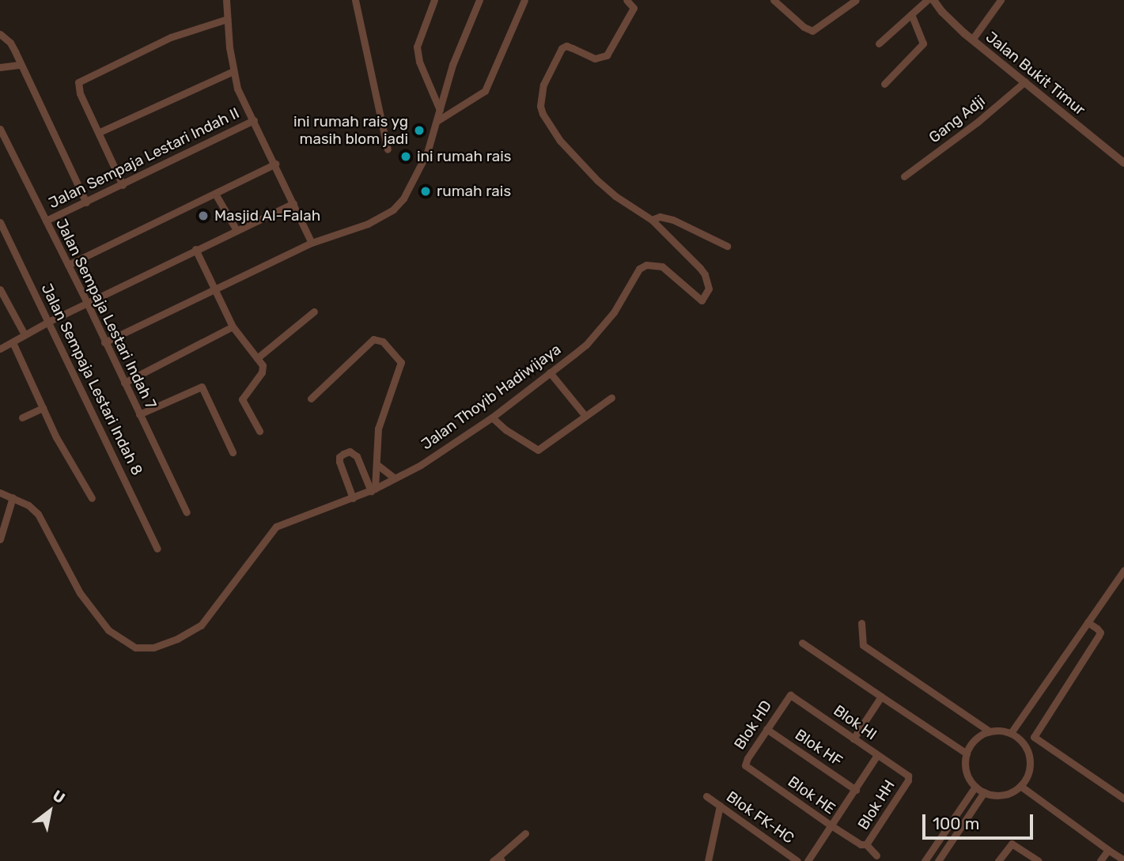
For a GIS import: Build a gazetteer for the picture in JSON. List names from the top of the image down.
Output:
{
  "streets": {
    "street": [
      "Jalan Bukit Timur",
      "Gang Adji",
      "Jalan Sempaja Lestari Indah II",
      "Jalan Sempaja Lestari Indah 7",
      "Jalan Sempaja Lestari Indah 8",
      "Jalan Thoyib Hadiwijaya",
      "Blok HI",
      "Blok HD",
      "Blok HF",
      "Blok HE",
      "Blok HH",
      "Blok FK-HC"
    ]
  },
  "crossings": [
    ["Jalan Bukit Timur", "Gang Adji"],
    ["Jalan Sempaja Lestari Indah II", "Jalan Sempaja Lestari Indah 7"],
    ["Blok HI", "Blok HD"],
    ["Blok HI", "Blok HH"],
    ["Blok HD", "Blok HF"],
    ["Blok HD", "Blok HE"],
    ["Blok HE", "Blok HH"]
  ],
  "places": [
    "ini rumah rais yg masih blom jadi",
    "ini rumah rais",
    "rumah rais",
    "Masjid Al-Falah"
  ],
  "scale_bar": "100 m",
  "north": "top right"
}
